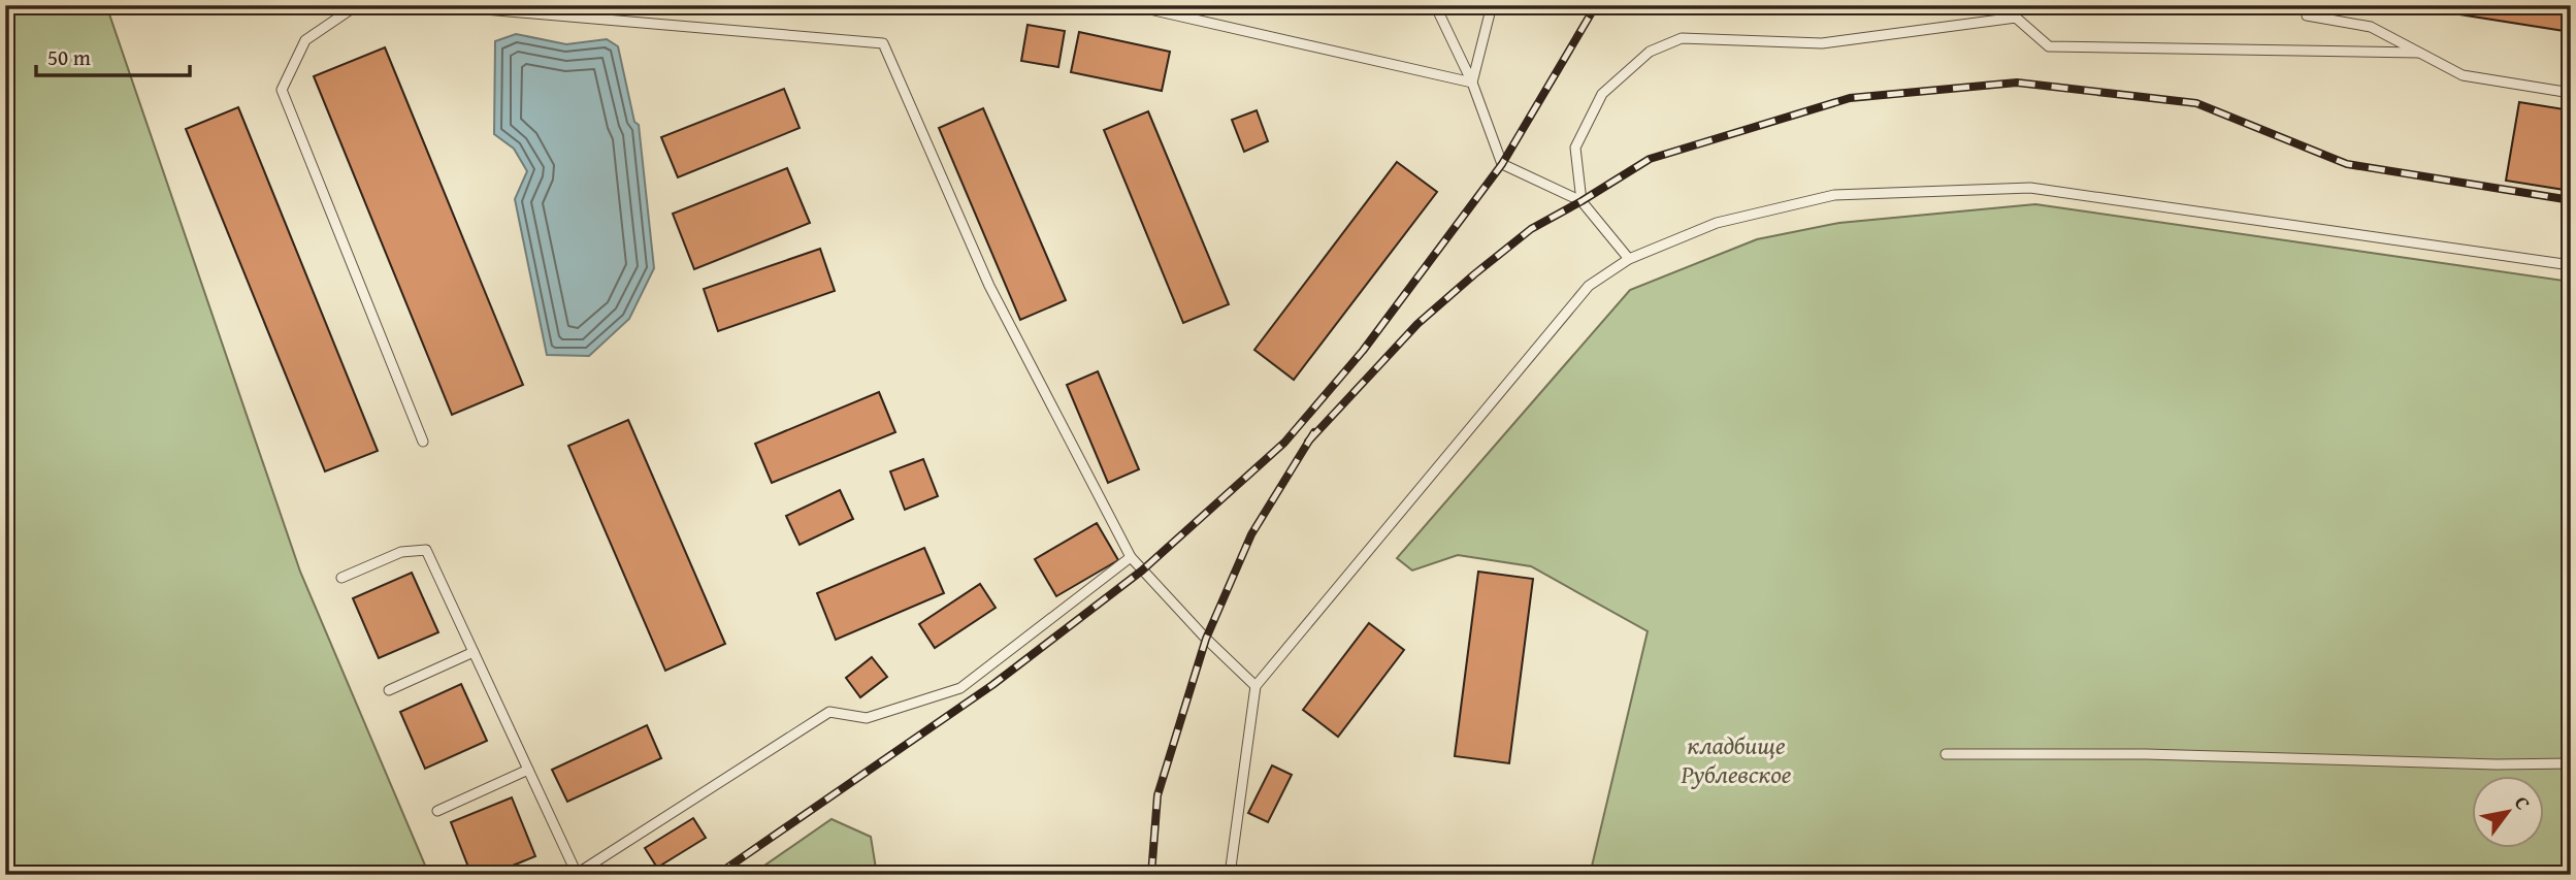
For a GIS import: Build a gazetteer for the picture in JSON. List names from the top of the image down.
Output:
{
  "parks": ["кладбище Рублевское"],
  "scale_bar": "50 m",
  "north": "top right"
}
